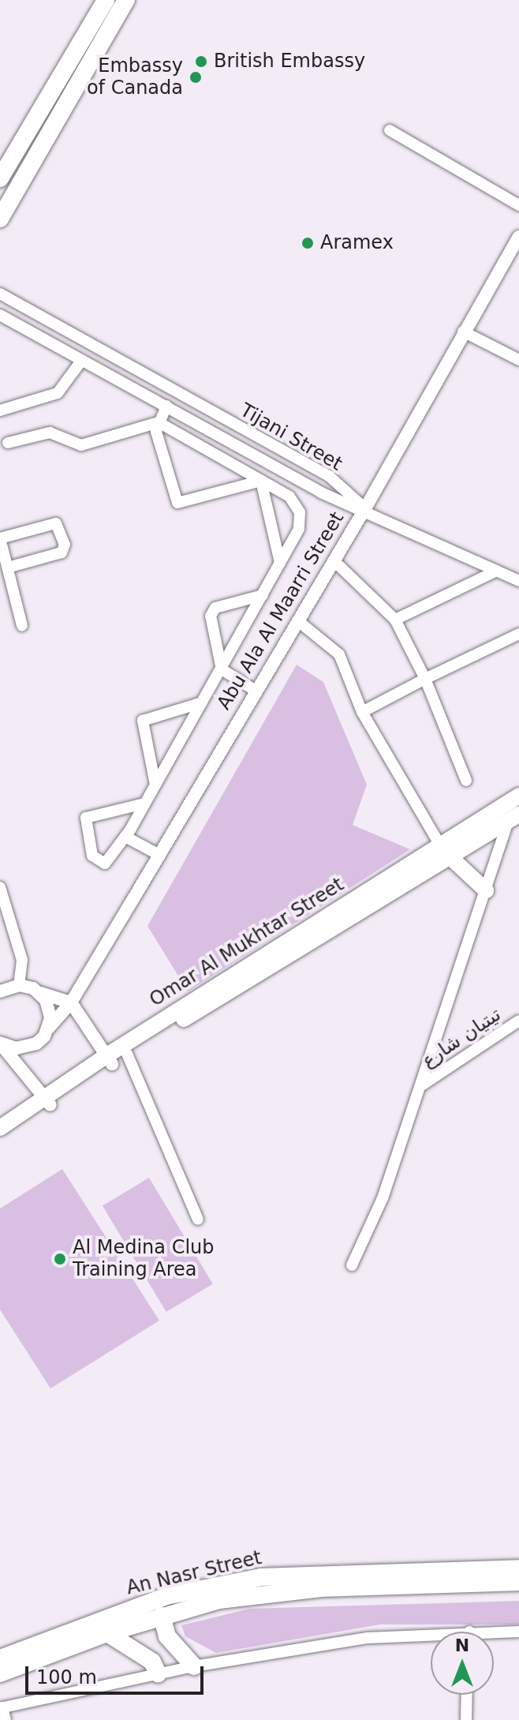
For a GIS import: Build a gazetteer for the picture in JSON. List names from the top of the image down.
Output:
{
  "streets": {
    "highway": ["An Nasr Street"],
    "main road": ["Omar Al Mukhtar Street"],
    "street": ["Tijani Street", "Abu Ala Al Maarri Street", "تيتيان شارع"]
  },
  "crossings": [
    ["Tijani Street", "Abu Ala Al Maarri Street"]
  ],
  "places": [
    "British Embassy",
    "Embassy of Canada",
    "Aramex",
    "Al Medina Club Training Area"
  ],
  "scale_bar": "100 m",
  "north": "top"
}
